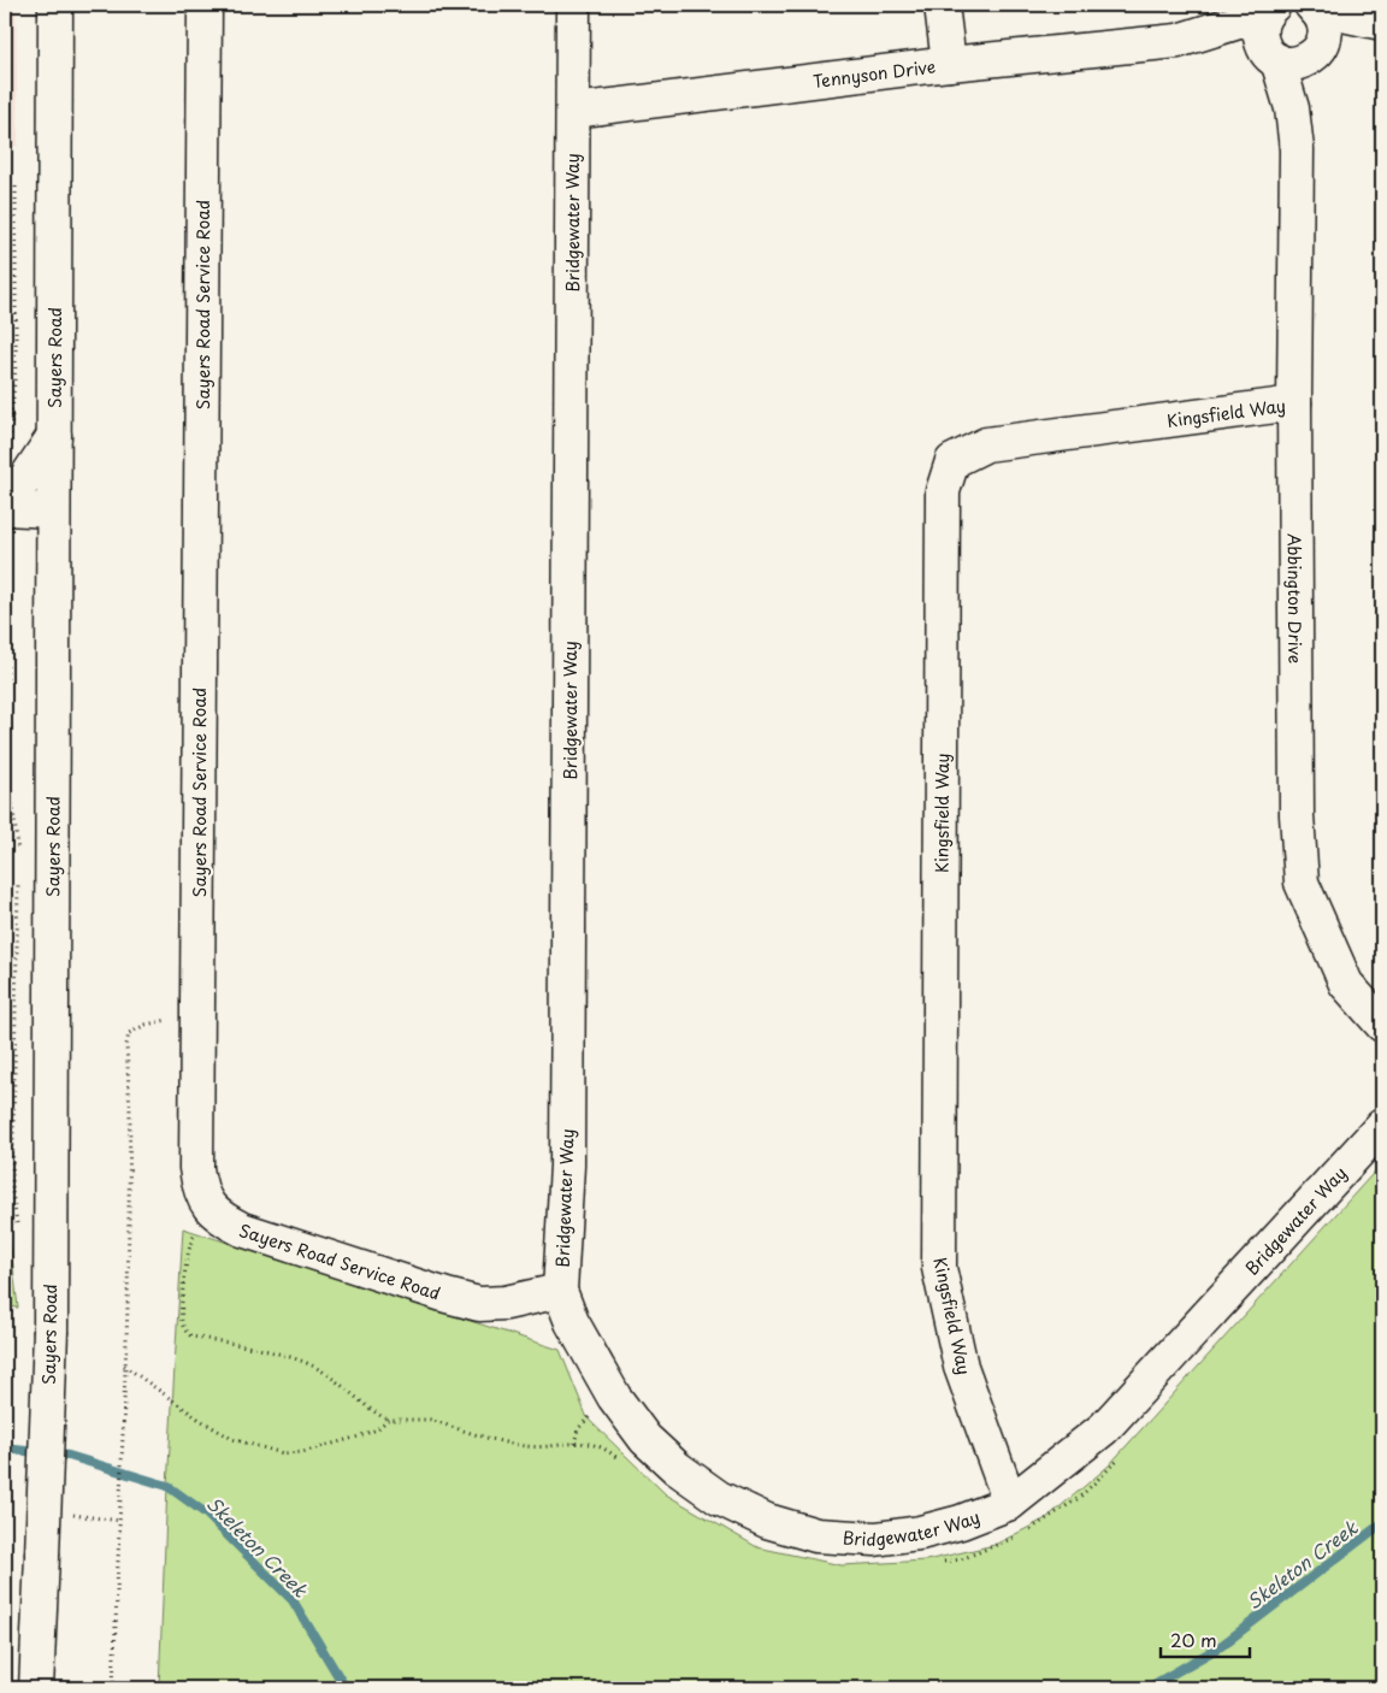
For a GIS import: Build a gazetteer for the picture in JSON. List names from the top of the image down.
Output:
{
  "streets": {
    "street": [
      "Tennyson Drive",
      "Bridgewater Way",
      "Sayers Road Service Road",
      "Sayers Road",
      "Kingsfield Way",
      "Abbington Drive"
    ]
  },
  "crossings": [
    ["Tennyson Drive", "Bridgewater Way"],
    ["Tennyson Drive", "Abbington Drive"],
    ["Bridgewater Way", "Sayers Road Service Road"],
    ["Bridgewater Way", "Kingsfield Way"],
    ["Kingsfield Way", "Abbington Drive"]
  ],
  "water": ["Skeleton Creek"],
  "scale_bar": "20 m"
}
